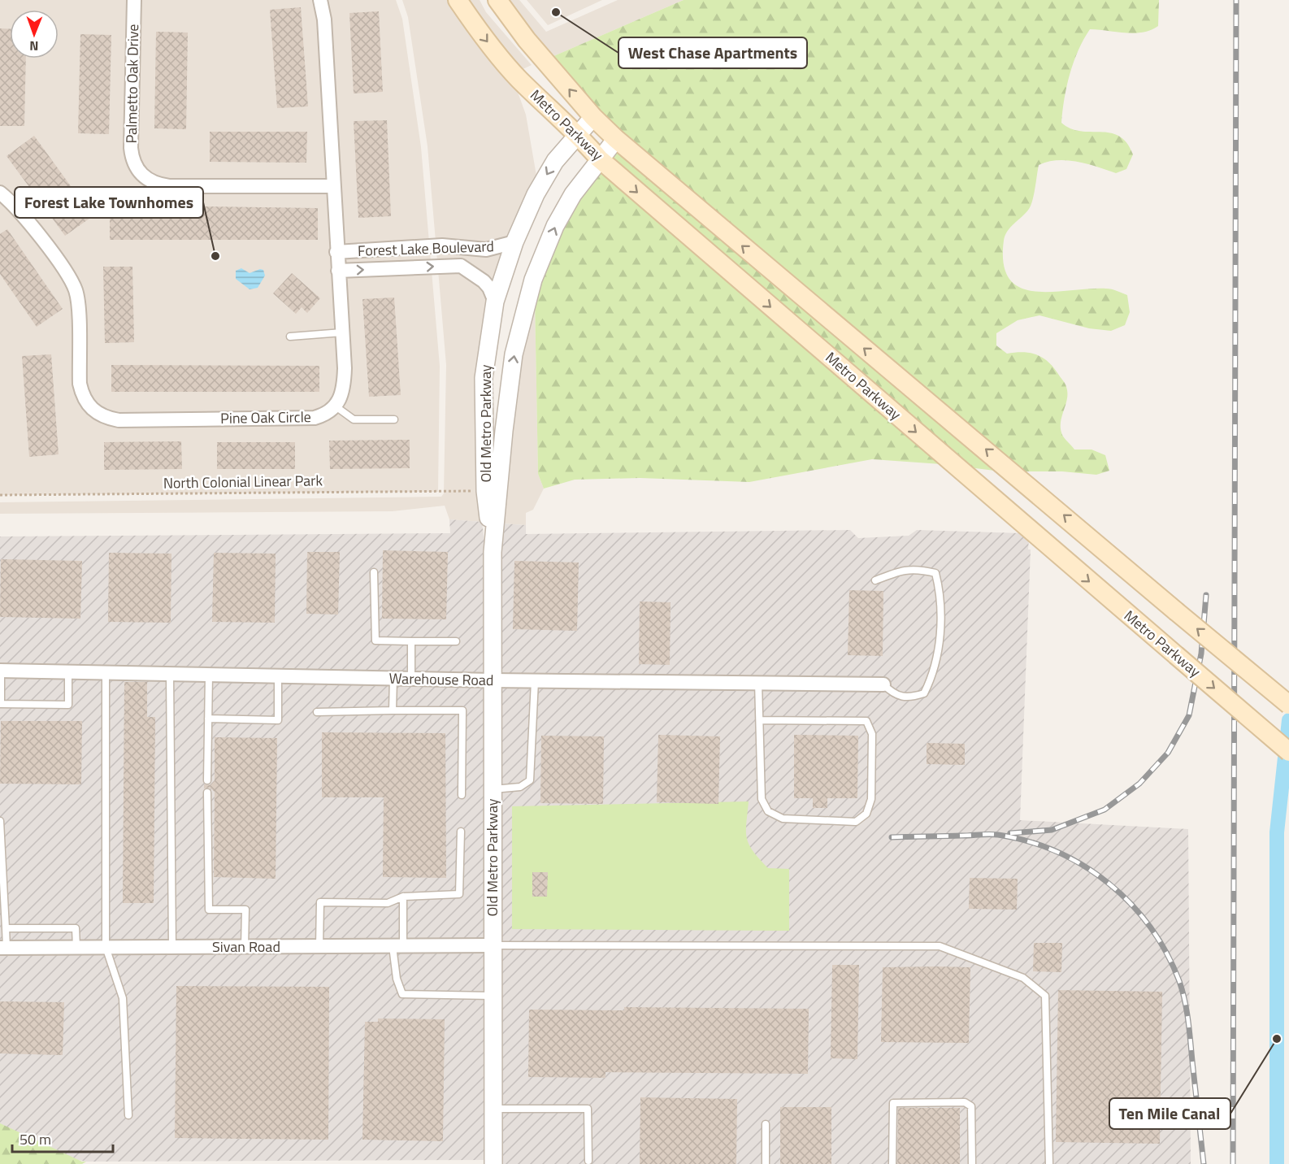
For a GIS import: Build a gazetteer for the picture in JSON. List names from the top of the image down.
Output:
{
  "streets": {
    "main road": ["Metro Parkway"],
    "street": [
      "Palmetto Oak Drive",
      "Forest Lake Boulevard",
      "Pine Oak Circle",
      "Old Metro Parkway",
      "Warehouse Road",
      "Sivan Road"
    ],
    "path": ["North Colonial Linear Park"]
  },
  "crossings": [
    ["Metro Parkway", "Old Metro Parkway"],
    ["Forest Lake Boulevard", "Old Metro Parkway"],
    ["Old Metro Parkway", "North Colonial Linear Park"],
    ["Old Metro Parkway", "Warehouse Road"],
    ["Old Metro Parkway", "Sivan Road"]
  ],
  "places": ["West Chase Apartments", "Forest Lake Townhomes", "Ten Mile Canal"],
  "scale_bar": "50 m",
  "north": "bottom"
}
